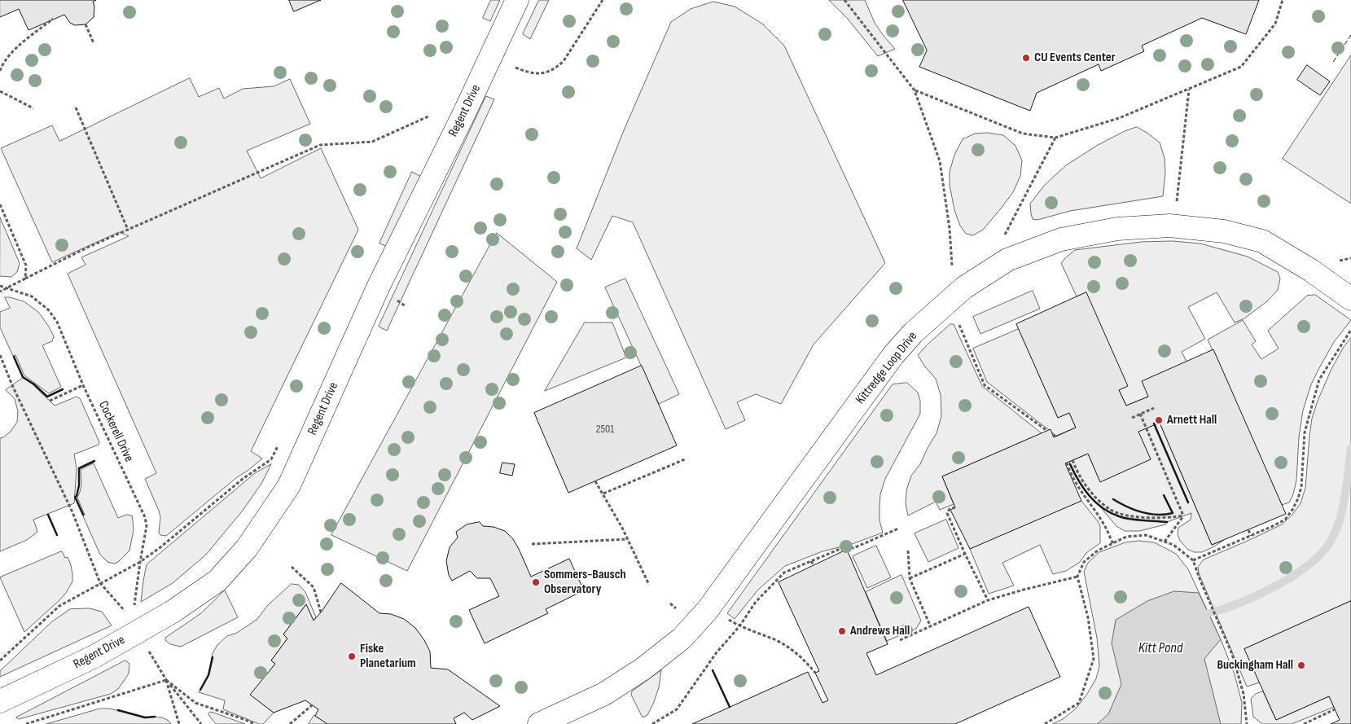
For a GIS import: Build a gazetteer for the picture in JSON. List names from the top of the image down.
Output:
{
  "streets": {
    "street": ["Regent Drive", "Kittredge Loop Drive"],
    "path": ["Cockerell Drive"]
  },
  "water": ["Kitt Pond"],
  "places": [
    "CU Events Center",
    "Arnett Hall",
    "Sommers-Bausch Observatory",
    "Andrews Hall",
    "Fiske Planetarium",
    "Buckingham Hall"
  ],
  "house_numbers": ["2501"]
}
